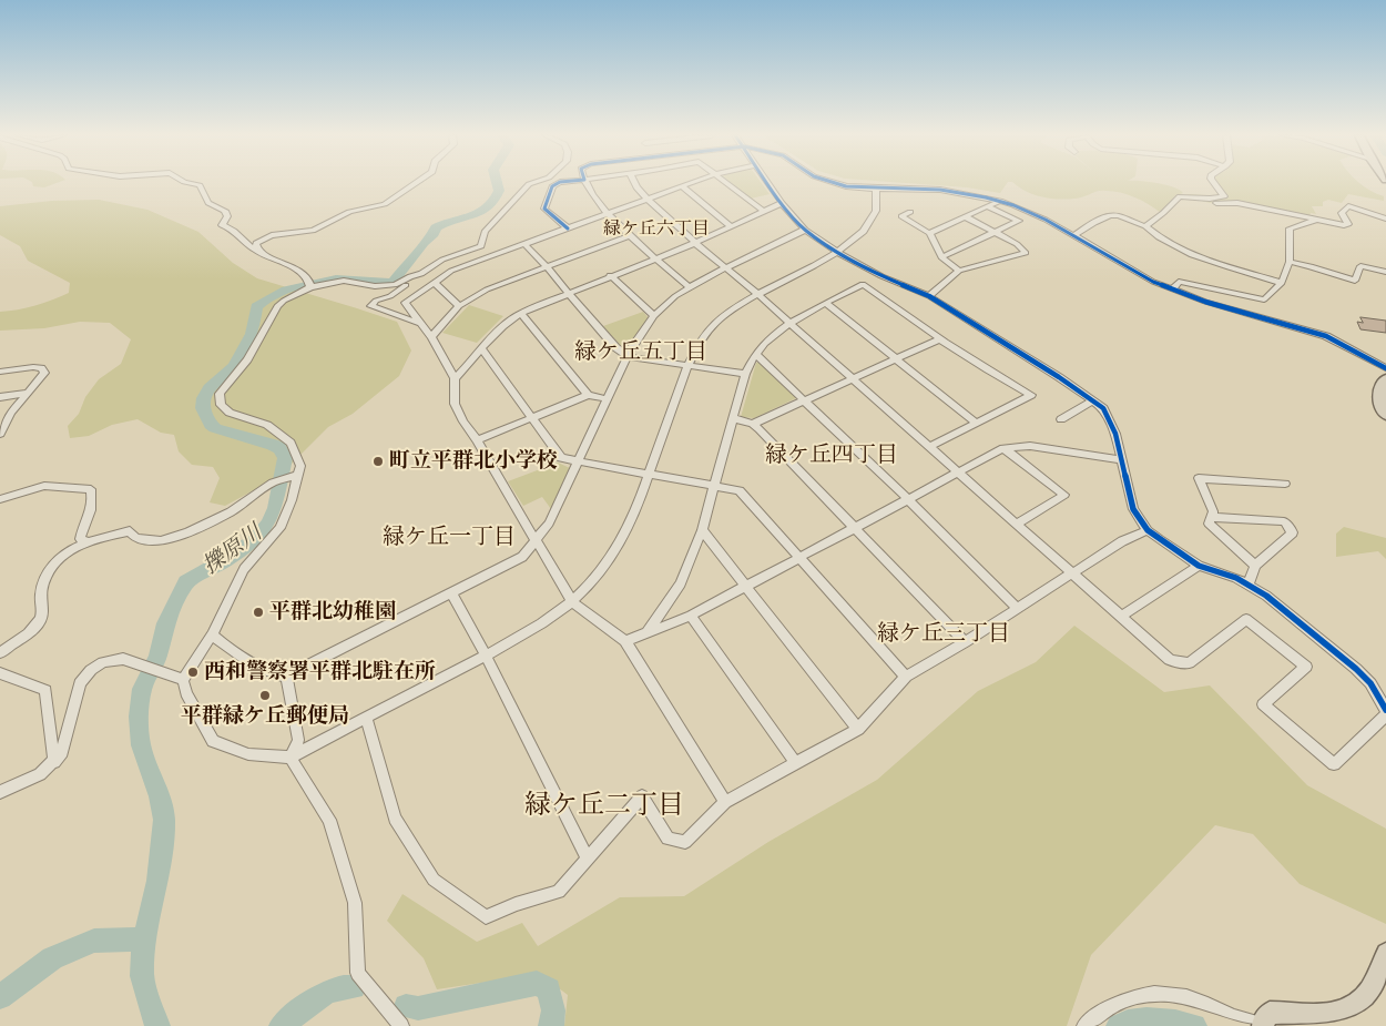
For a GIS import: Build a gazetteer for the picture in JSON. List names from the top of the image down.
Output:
{
  "districts": [
    "緑ケ丘六丁目",
    "緑ケ丘五丁目",
    "緑ケ丘四丁目",
    "緑ケ丘一丁目",
    "緑ケ丘三丁目",
    "緑ケ丘二丁目"
  ],
  "water": ["擽原川"],
  "places": [
    "町立平群北小学校",
    "平群北幼稚園",
    "西和警察署平群北駐在所",
    "平群緑ケ丘郵便局"
  ]
}
